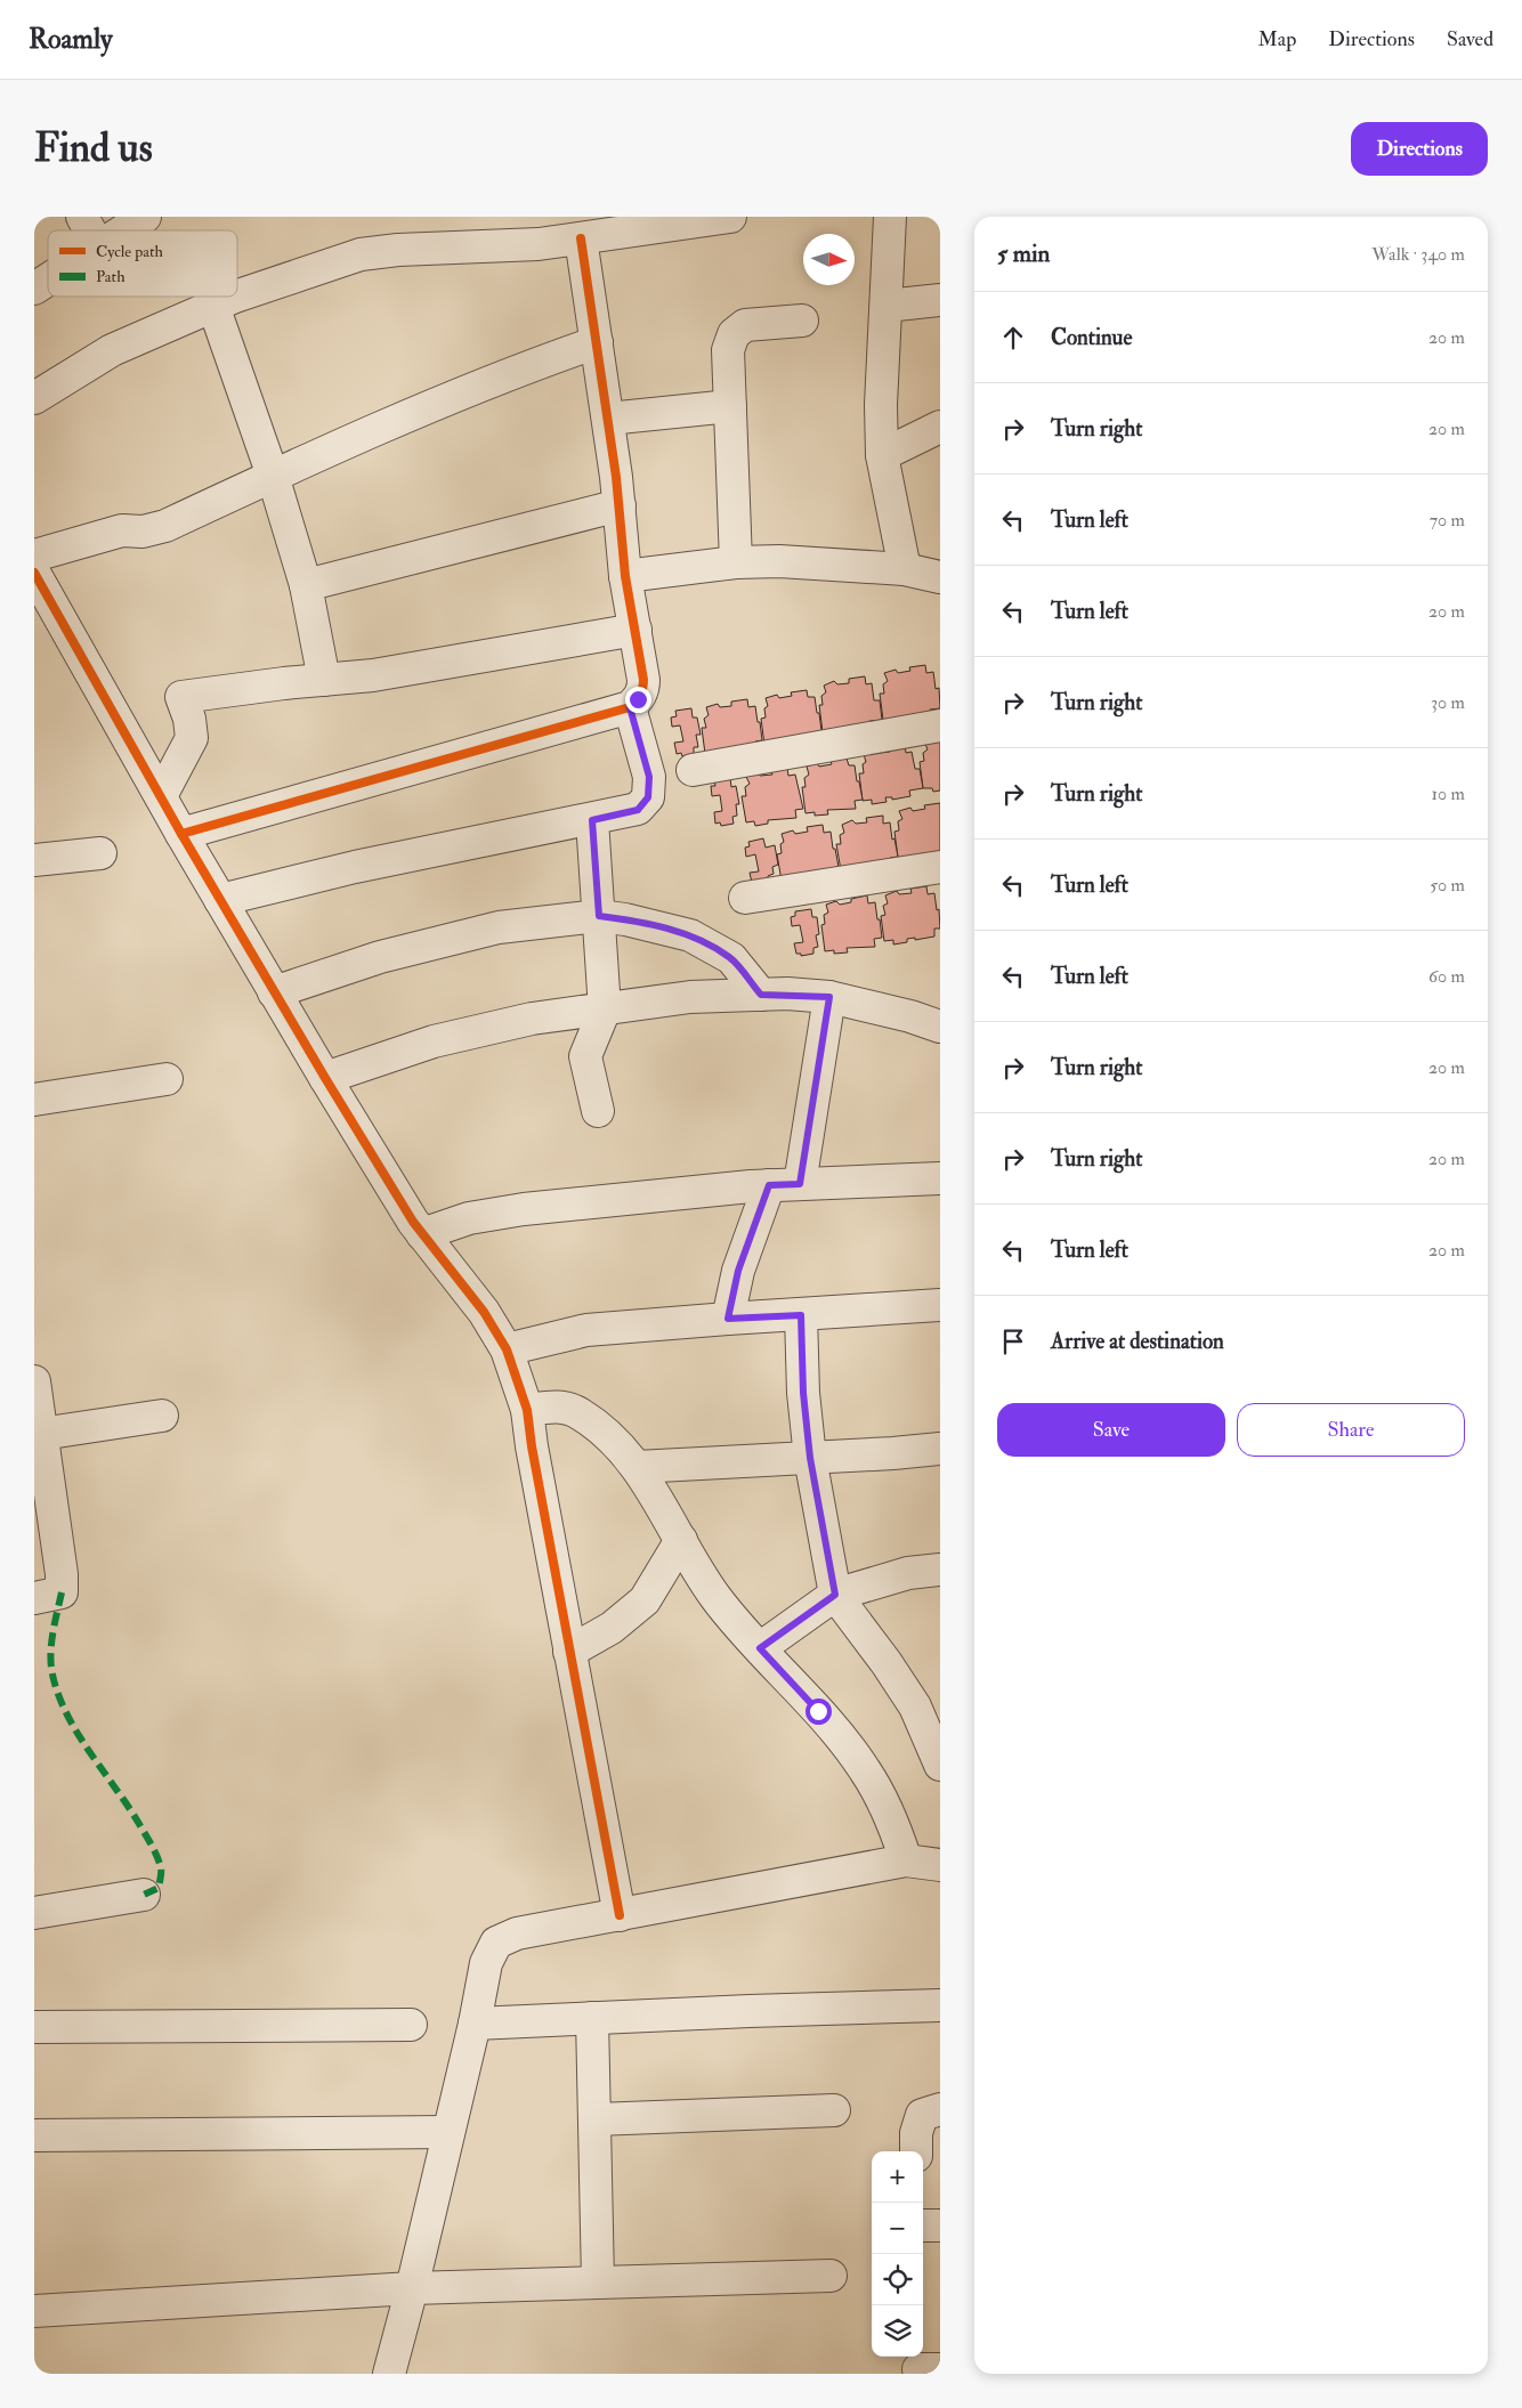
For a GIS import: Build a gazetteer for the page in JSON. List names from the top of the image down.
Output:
{
  "legend": ["Cycle path", "Path"],
  "north": "right",
  "page": {
    "header": "Roamly",
    "nav": ["Map", "Directions", "Saved"],
    "buttons": [
      "Directions",
      ["Save", "Share"]
    ],
    "title": "Find us",
    "heading": ["5 min", "Walk · 340 m"],
    "list": [
      ["Continue", "20 m"],
      ["Turn right", "20 m"],
      ["Turn left", "70 m"],
      ["Turn left", "20 m"],
      ["Turn right", "30 m"],
      ["Turn right", "10 m"],
      ["Turn left", "50 m"],
      ["Turn left", "60 m"],
      ["Turn right", "20 m"],
      ["Turn right", "20 m"],
      ["Turn left", "20 m"],
      "Arrive at destination"
    ],
    "map_buttons": ["+", "−"]
  }
}
